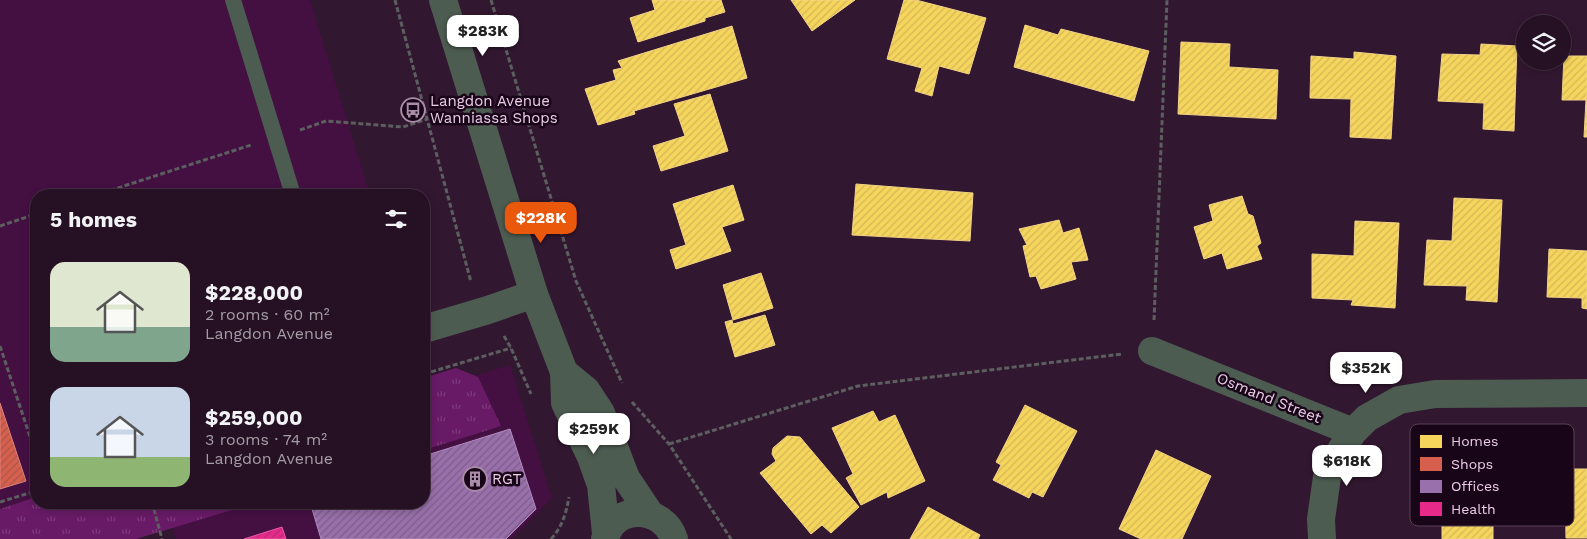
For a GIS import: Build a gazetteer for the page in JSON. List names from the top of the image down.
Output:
{
  "streets": {
    "street": ["Osmand Street"]
  },
  "places": {
    "bus stop": ["Langdon Avenue Wanniassa Shops"],
    "building": ["RGT"]
  },
  "legend": [
    "Homes",
    "Shops",
    "Offices",
    "Health"
  ],
  "page": {
    "price": [
      "$283K",
      "$228K",
      "$352K",
      "$259K",
      "$618K"
    ],
    "heading": "5 homes",
    "list": [
      {
        "name": "$228,000",
        "note": "2 rooms · 60 m² · Langdon Avenue"
      },
      {
        "name": "$259,000",
        "note": "3 rooms · 74 m² · Langdon Avenue"
      }
    ]
  }
}
